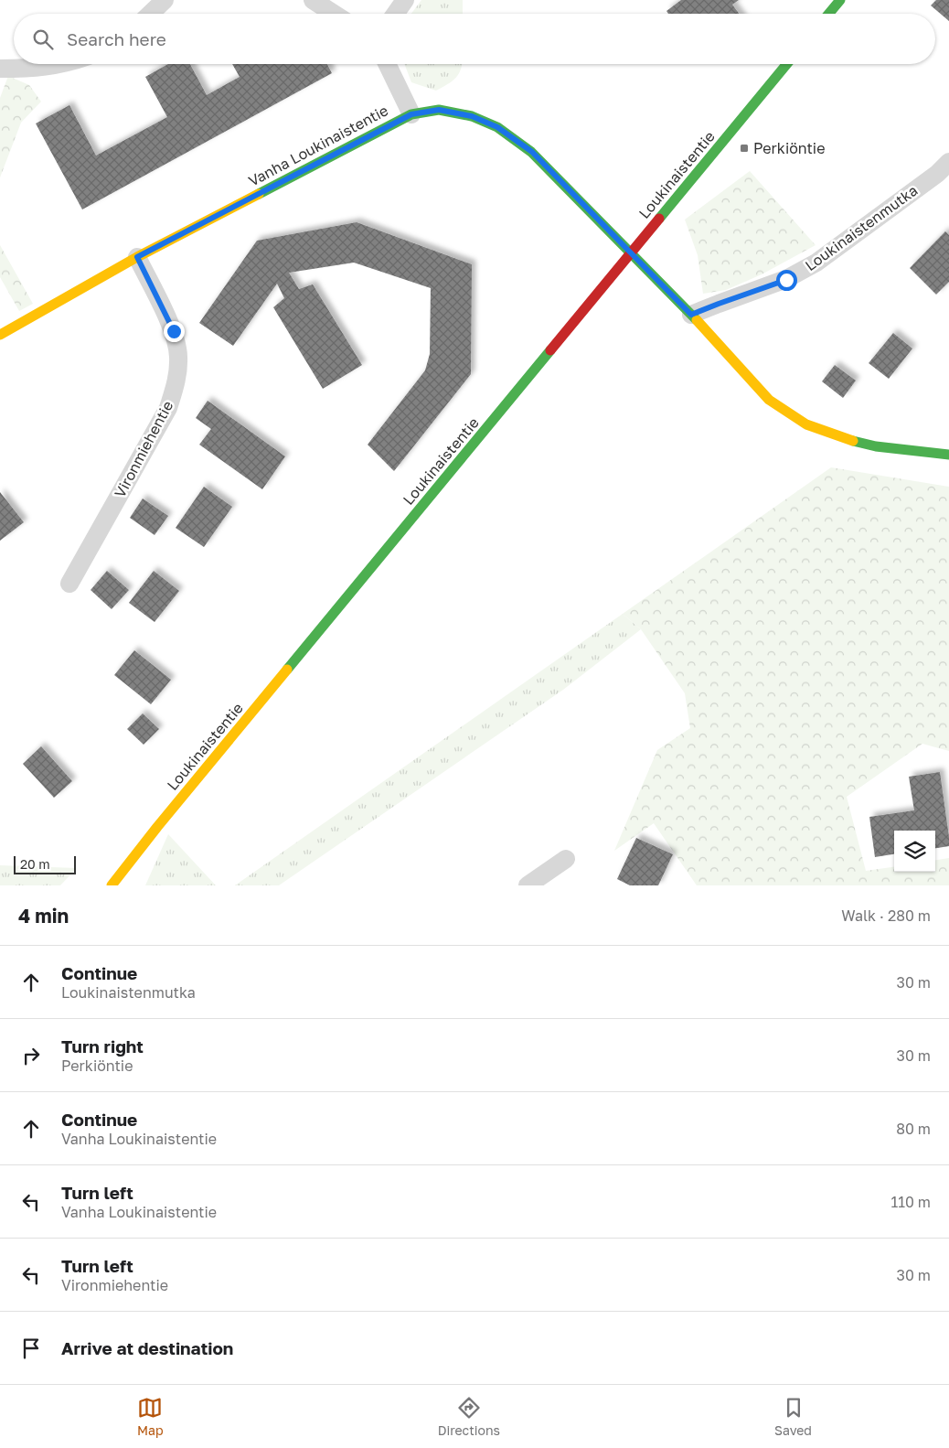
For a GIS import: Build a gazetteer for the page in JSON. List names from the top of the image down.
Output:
{
  "streets": {
    "street": [
      "Vanha Loukinaistentie",
      "Loukinaistentie",
      "Loukinaistenmutka",
      "Vironmiehentie"
    ]
  },
  "crossings": [
    ["Vanha Loukinaistentie", "Loukinaistentie"],
    ["Vanha Loukinaistentie", "Vironmiehentie"]
  ],
  "places": {
    "transit": ["Perkiöntie"]
  },
  "scale_bar": "20 m",
  "page": {
    "search": "Search here",
    "scale": "20 m",
    "heading": ["4 min", "Walk · 280 m"],
    "list": [
      ["Continue", "Loukinaistenmutka", "30 m"],
      ["Turn right", "Perkiöntie", "30 m"],
      ["Continue", "Vanha Loukinaistentie", "80 m"],
      ["Turn left", "Vanha Loukinaistentie", "110 m"],
      ["Turn left", "Vironmiehentie", "30 m"],
      "Arrive at destination"
    ],
    "nav": ["Map", "Directions", "Saved"]
  }
}
